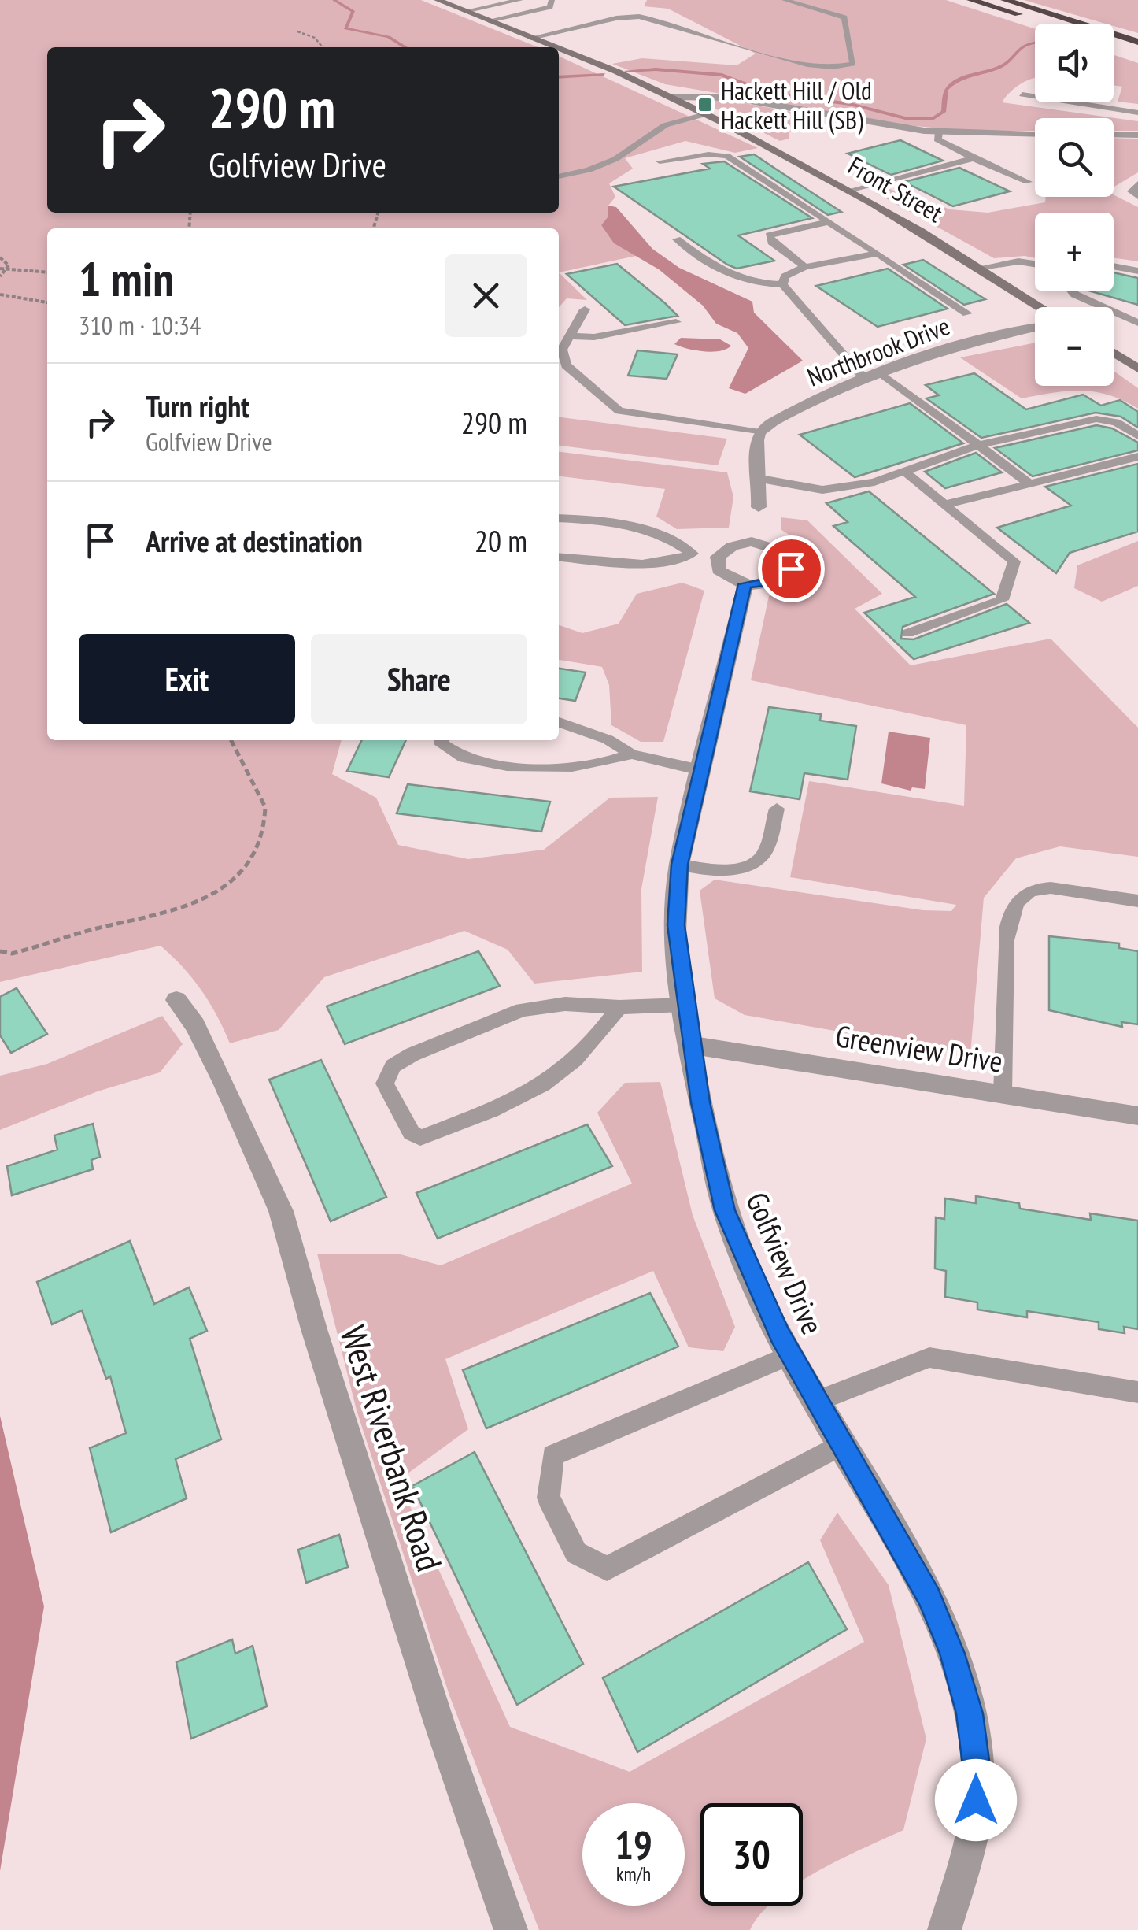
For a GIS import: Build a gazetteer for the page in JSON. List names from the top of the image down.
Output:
{
  "streets": {
    "main road": ["Front Street"],
    "street": [
      "Northbrook Drive",
      "Greenview Drive",
      "Golfview Drive",
      "West Riverbank Road"
    ]
  },
  "crossings": [
    ["Greenview Drive", "Golfview Drive"]
  ],
  "places": {
    "transit": ["Hackett Hill / Old Hackett Hill (SB)"]
  },
  "page": {
    "map_buttons": ["+", "−"],
    "turn": ["290 m", "Golfview Drive"],
    "heading": ["1 min", "310 m · 10:34"],
    "list": [
      {
        "name": "Turn right",
        "note": "Golfview Drive",
        "value": "290 m"
      },
      {
        "name": "Arrive at destination",
        "value": "20 m"
      }
    ],
    "buttons": ["Exit", "Share"],
    "speed": "19 km/h",
    "limit": "30"
  }
}
